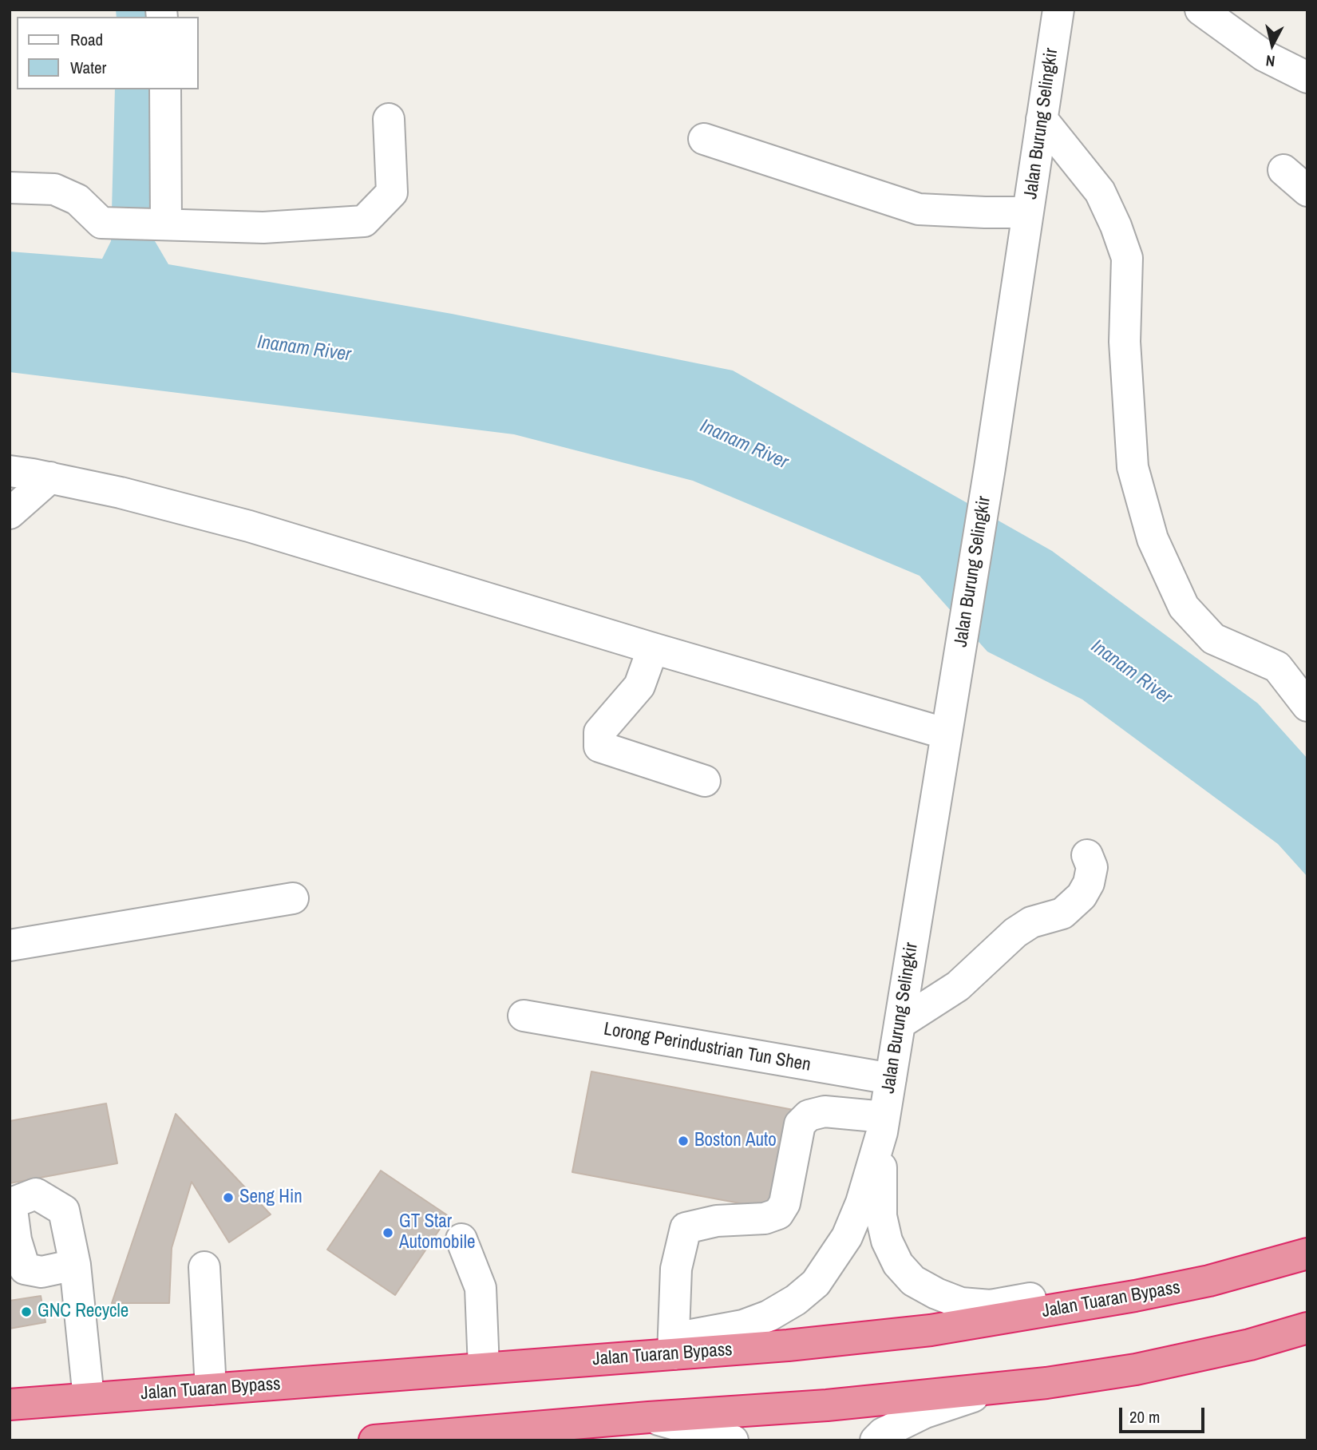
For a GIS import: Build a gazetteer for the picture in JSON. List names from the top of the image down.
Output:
{
  "streets": {
    "highway": ["Jalan Tuaran Bypass"],
    "street": ["Jalan Burung Selingkir", "Lorong Perindustrian Tun Shen"]
  },
  "crossings": [
    ["Jalan Burung Selingkir", "Lorong Perindustrian Tun Shen"]
  ],
  "water": ["Inanam River"],
  "places": [
    "Boston Auto",
    "Seng Hin",
    "GT Star Automobile",
    "GNC Recycle"
  ],
  "legend": ["Road", "Water"],
  "scale_bar": "20 m",
  "north": "bottom"
}
